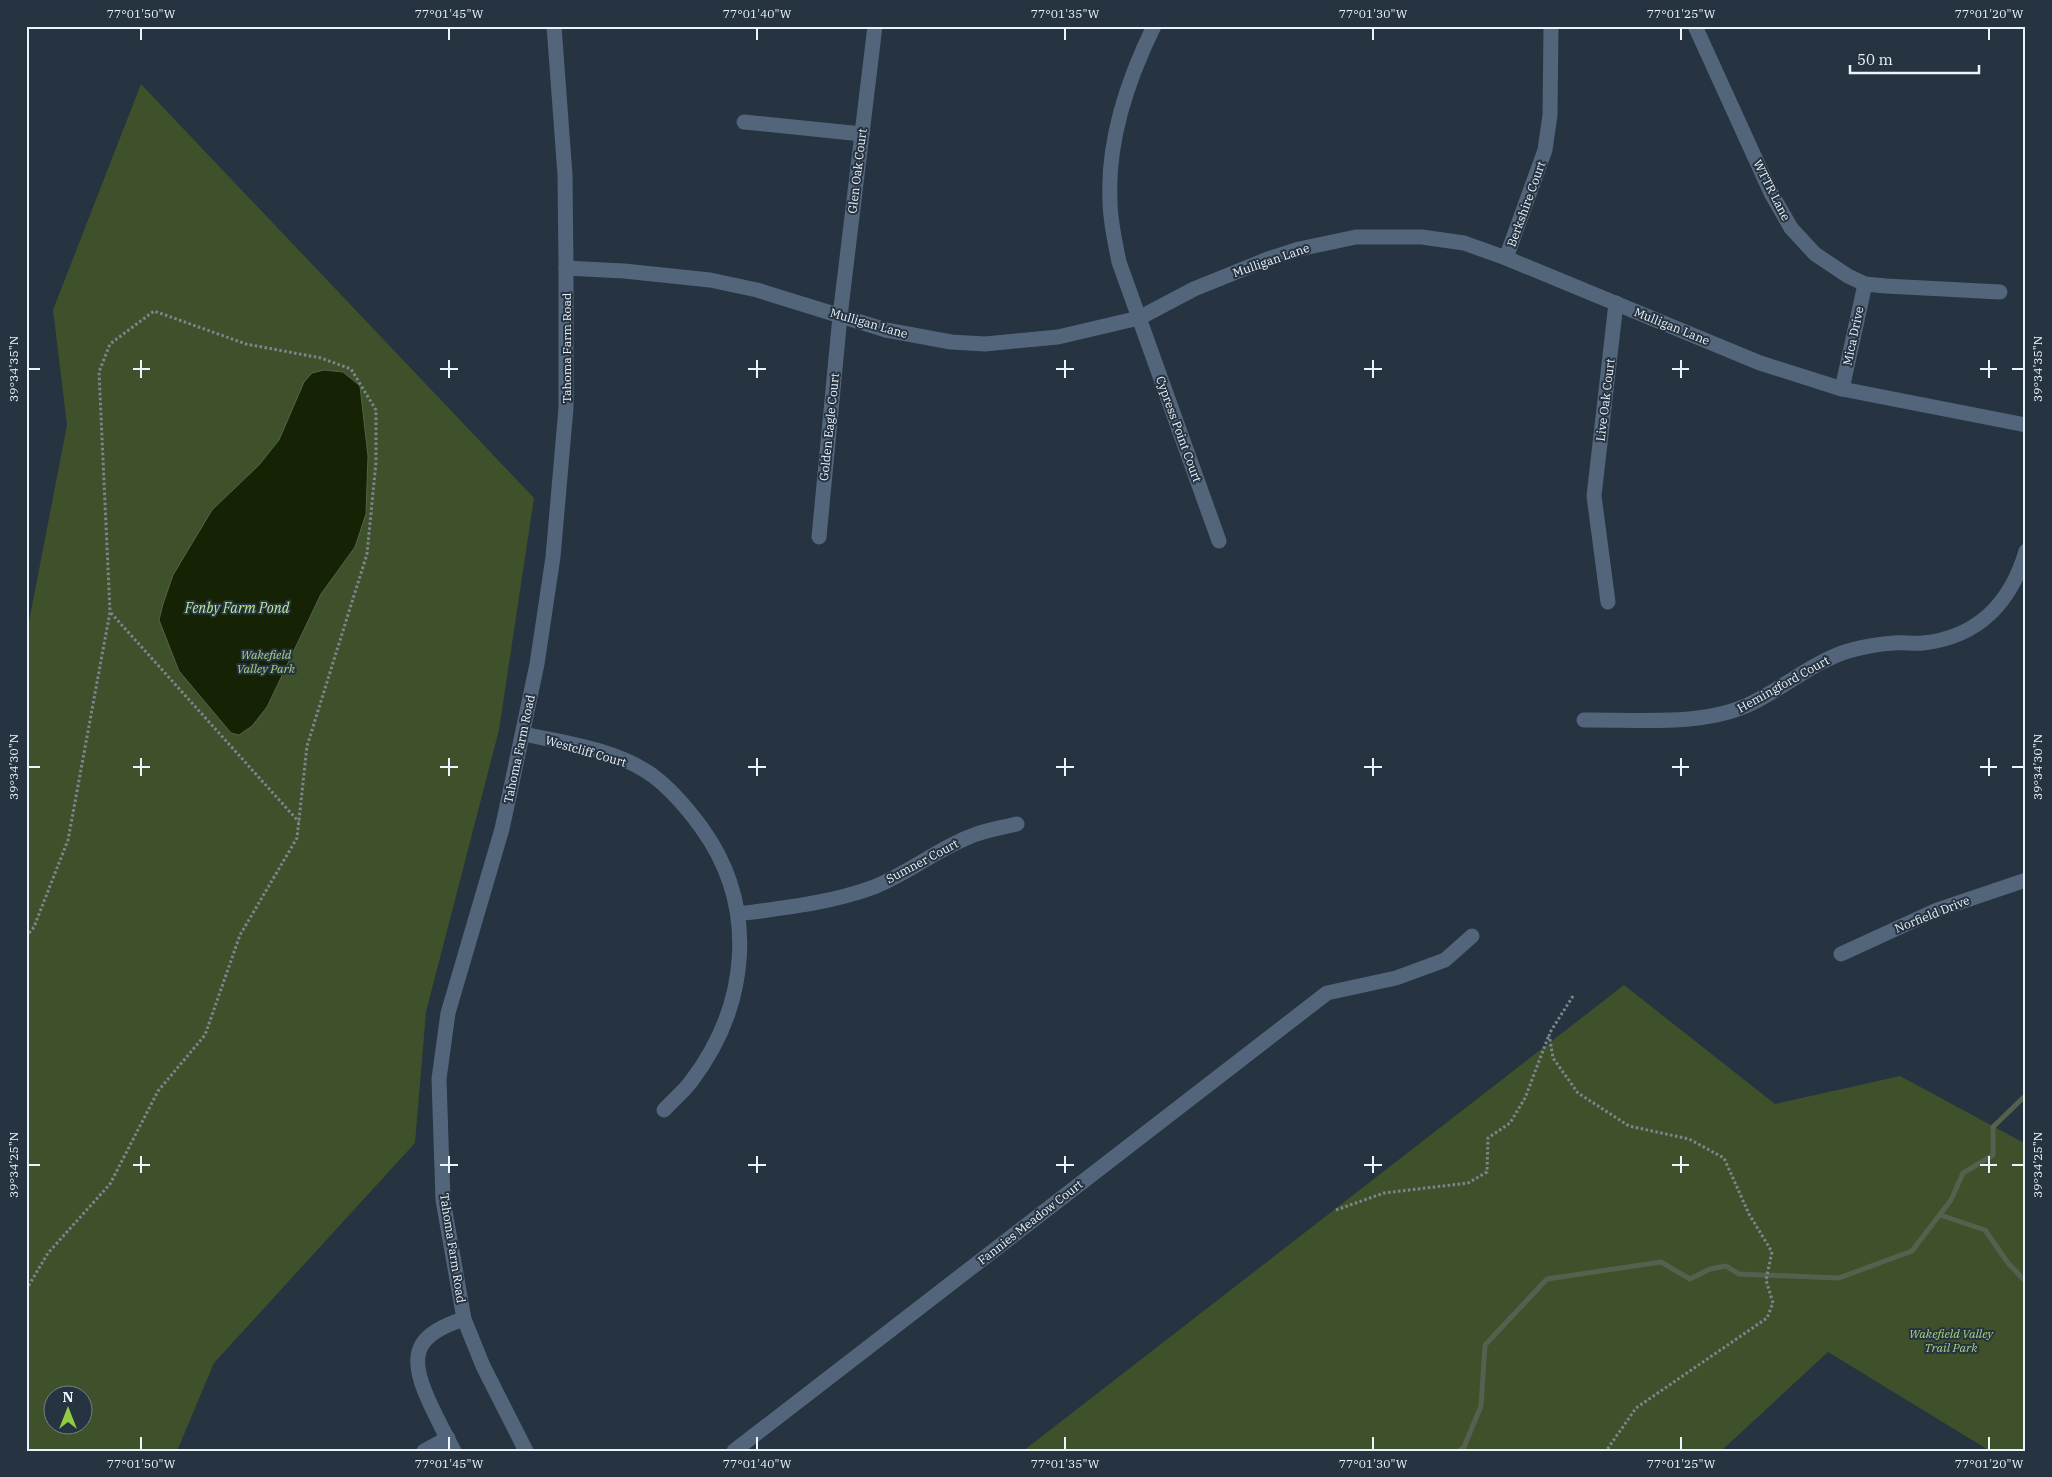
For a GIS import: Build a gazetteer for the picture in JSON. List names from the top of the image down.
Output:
{
  "streets": {
    "street": [
      "Glen Oak Court",
      "WTTR Lane",
      "Berkshire Court",
      "Mulligan Lane",
      "Mica Drive",
      "Tahoma Farm Road",
      "Live Oak Court",
      "Golden Eagle Court",
      "Cypress Point Court",
      "Hemingford Court",
      "Westcliff Court",
      "Sumner Court",
      "Norfield Drive",
      "Fannies Meadow Court"
    ]
  },
  "crossings": [
    ["Glen Oak Court", "Mulligan Lane"],
    ["Glen Oak Court", "Golden Eagle Court"],
    ["WTTR Lane", "Mica Drive"],
    ["Berkshire Court", "Mulligan Lane"],
    ["Mulligan Lane", "Mica Drive"],
    ["Mulligan Lane", "Tahoma Farm Road"],
    ["Mulligan Lane", "Live Oak Court"],
    ["Mulligan Lane", "Golden Eagle Court"],
    ["Mulligan Lane", "Cypress Point Court"],
    ["Tahoma Farm Road", "Westcliff Court"],
    ["Westcliff Court", "Sumner Court"]
  ],
  "water": ["Fenby Farm Pond"],
  "parks": ["Wakefield Valley Park", "Wakefield Valley Trail Park"],
  "scale_bar": "50 m",
  "north": "top",
  "coordinates": [
    "77°01'50\"W",
    "77°01'45\"W",
    "77°01'40\"W",
    "77°01'35\"W",
    "77°01'30\"W",
    "77°01'25\"W",
    "77°01'20\"W",
    "39°34'35\"N",
    "39°34'30\"N",
    "39°34'25\"N"
  ]
}
